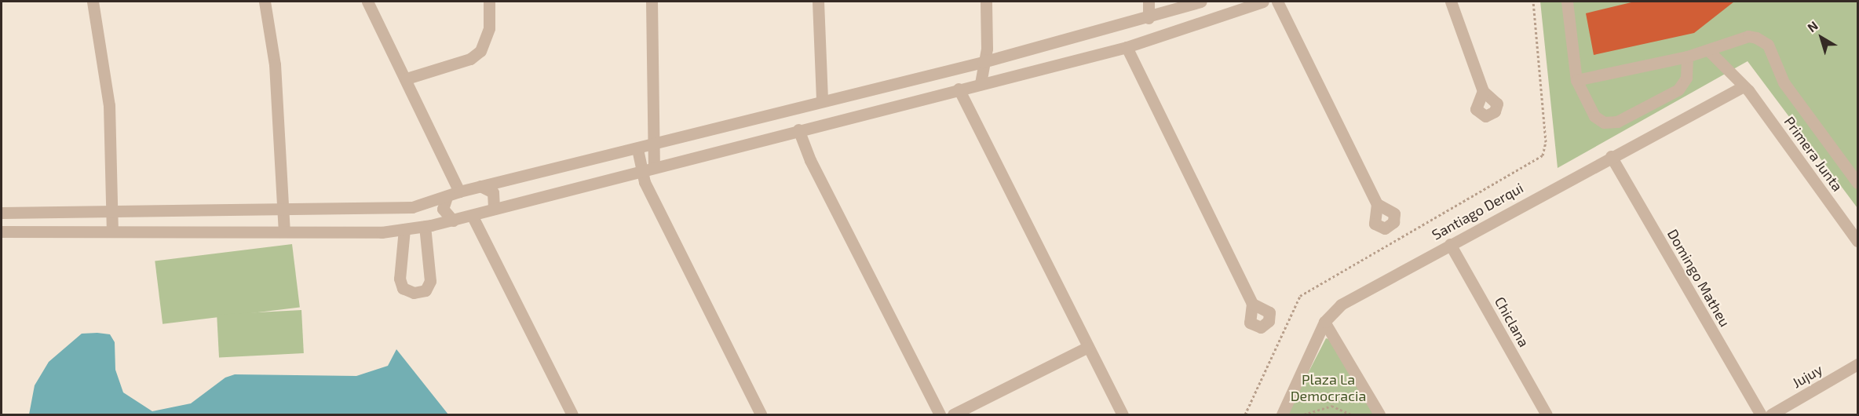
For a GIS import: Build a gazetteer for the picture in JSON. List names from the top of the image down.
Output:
{
  "streets": {
    "street": [
      "Primera Junta",
      "Santiago Derqui",
      "Domingo Matheu",
      "Chiclana",
      "Jujuy"
    ]
  },
  "crossings": [
    ["Primera Junta", "Santiago Derqui"],
    ["Santiago Derqui", "Domingo Matheu"],
    ["Santiago Derqui", "Chiclana"]
  ],
  "parks": ["Plaza La Democracia"],
  "north": "top left"
}
